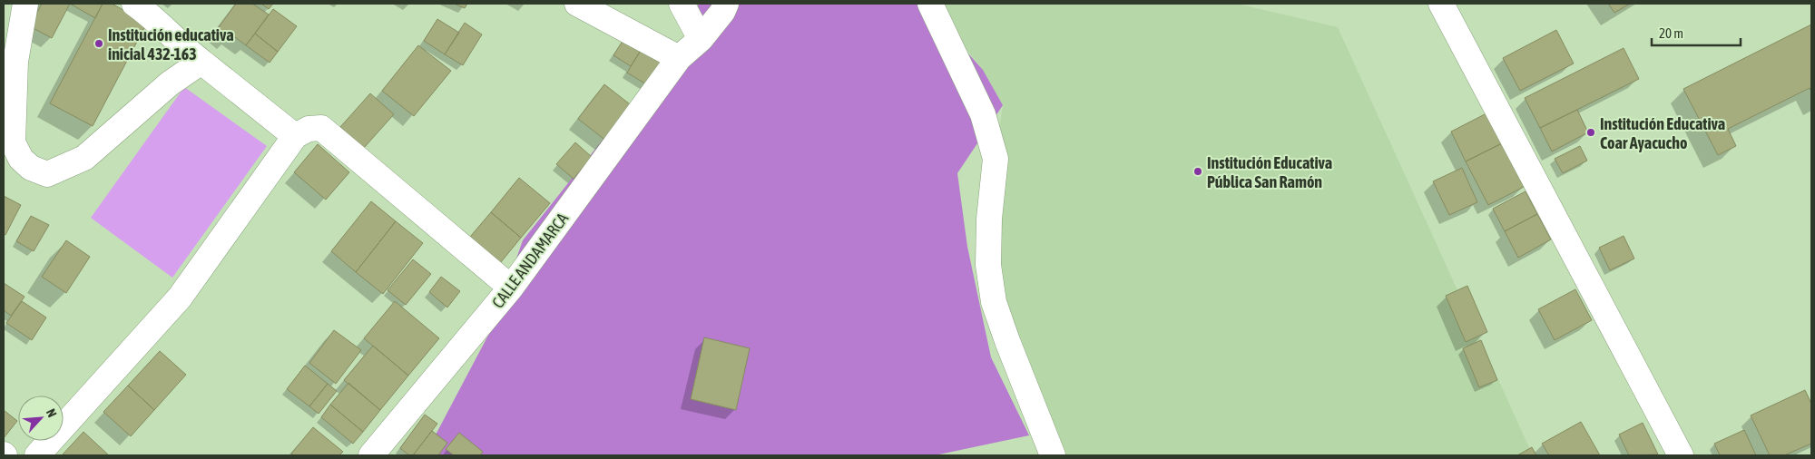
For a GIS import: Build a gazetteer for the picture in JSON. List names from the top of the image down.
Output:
{
  "streets": {
    "street": ["CALLE ANDAMARCA"]
  },
  "places": ["Institución educativa inicial 432-163", "Institución Educativa Coar Ayacucho", "Institución Educativa Pública San Ramón"],
  "scale_bar": "20 m",
  "north": "top right"
}
